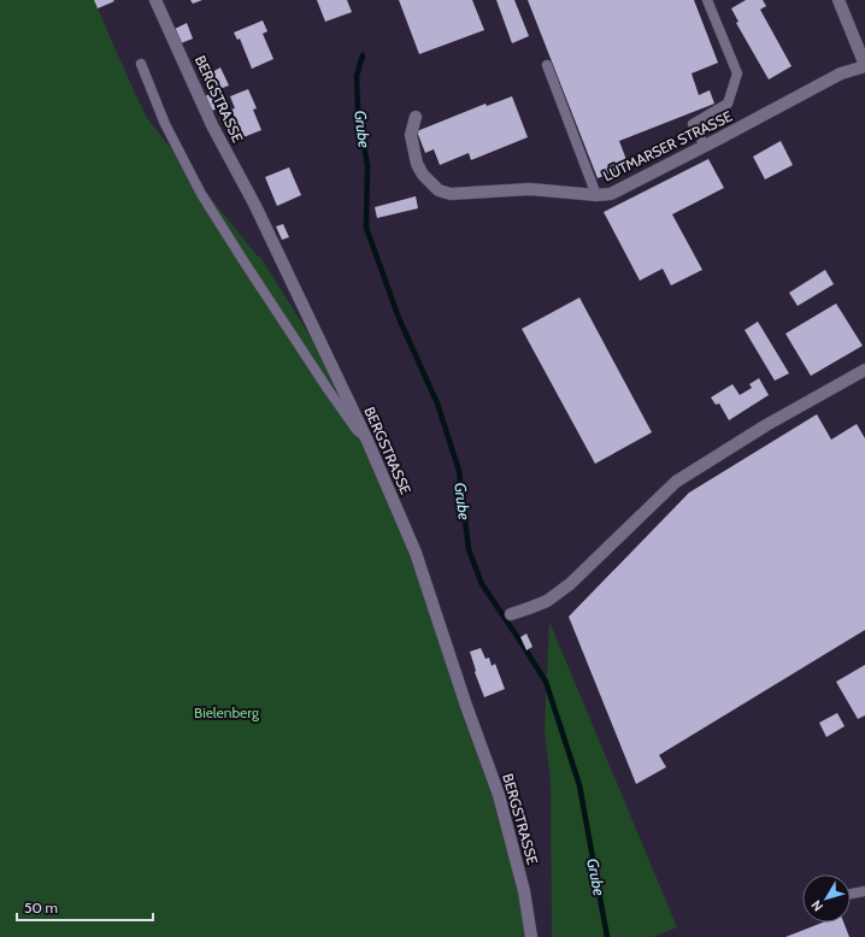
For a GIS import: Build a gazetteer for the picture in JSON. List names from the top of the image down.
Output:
{
  "streets": {
    "street": ["BERGSTRASSE", "LÜTMARSER STRASSE"]
  },
  "water": ["Grube"],
  "parks": ["Bielenberg"],
  "scale_bar": "50 m",
  "north": "bottom left"
}
